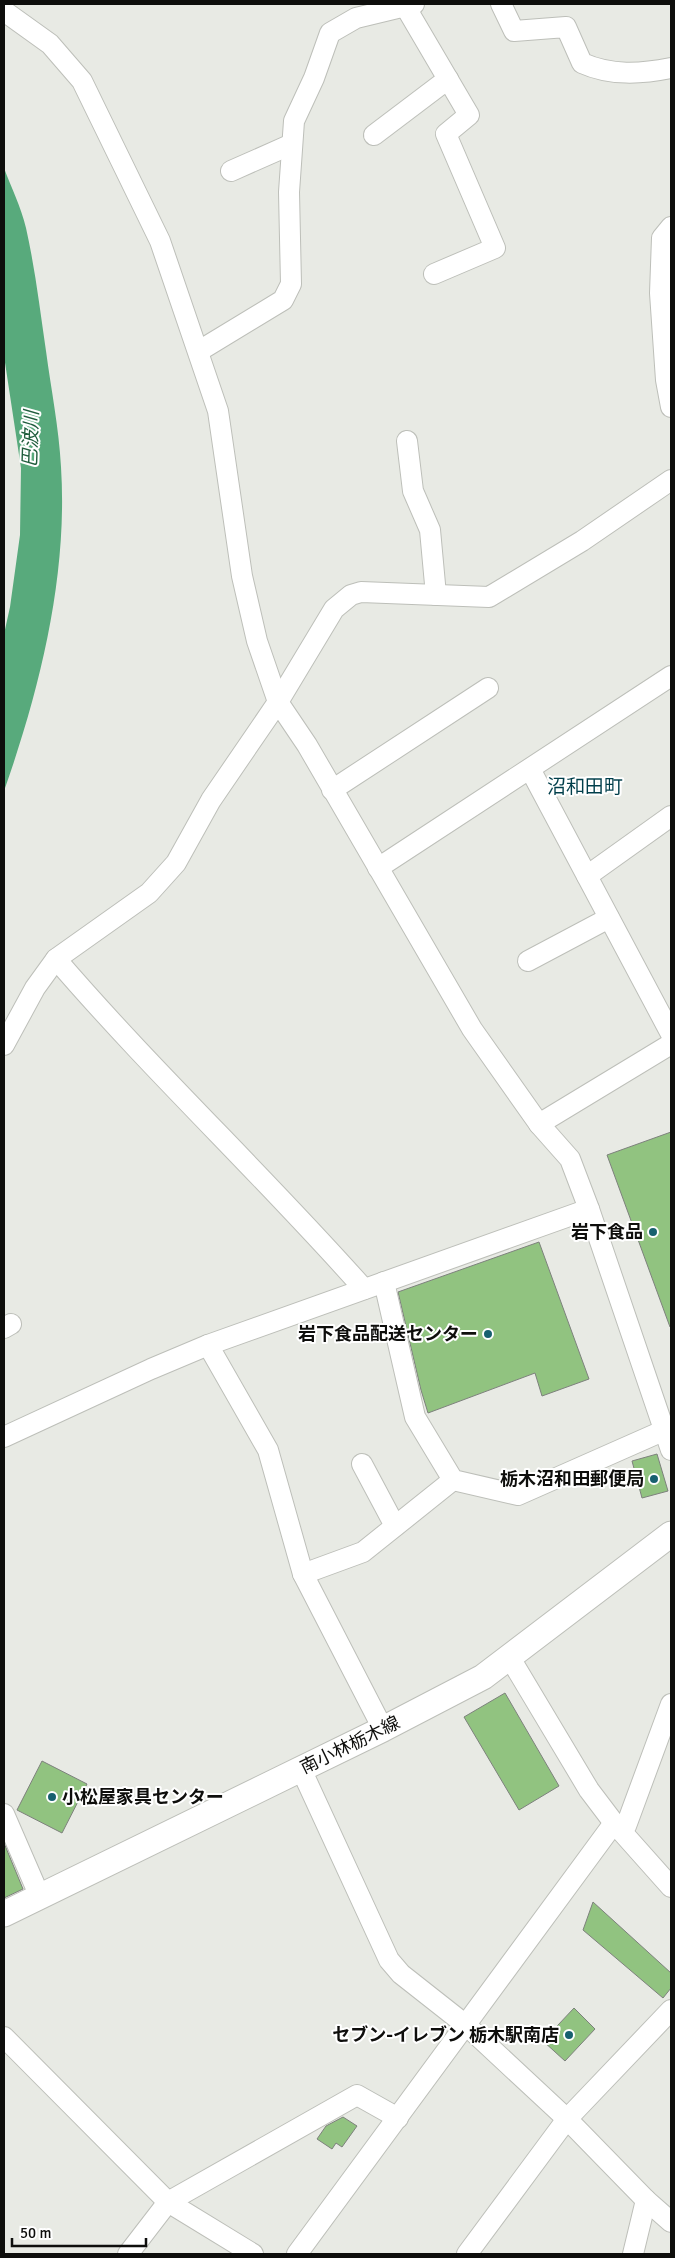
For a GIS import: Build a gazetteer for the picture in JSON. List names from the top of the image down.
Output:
{
  "streets": {
    "main road": ["南小林栃木線"]
  },
  "districts": ["沼和田町"],
  "water": ["巴波川"],
  "places": [
    "岩下食品",
    "岩下食品配送センター",
    "栃木沼和田郵便局",
    "小松屋家具センター",
    "セブン-イレブン 栃木駅南店"
  ],
  "scale_bar": "50 m"
}
